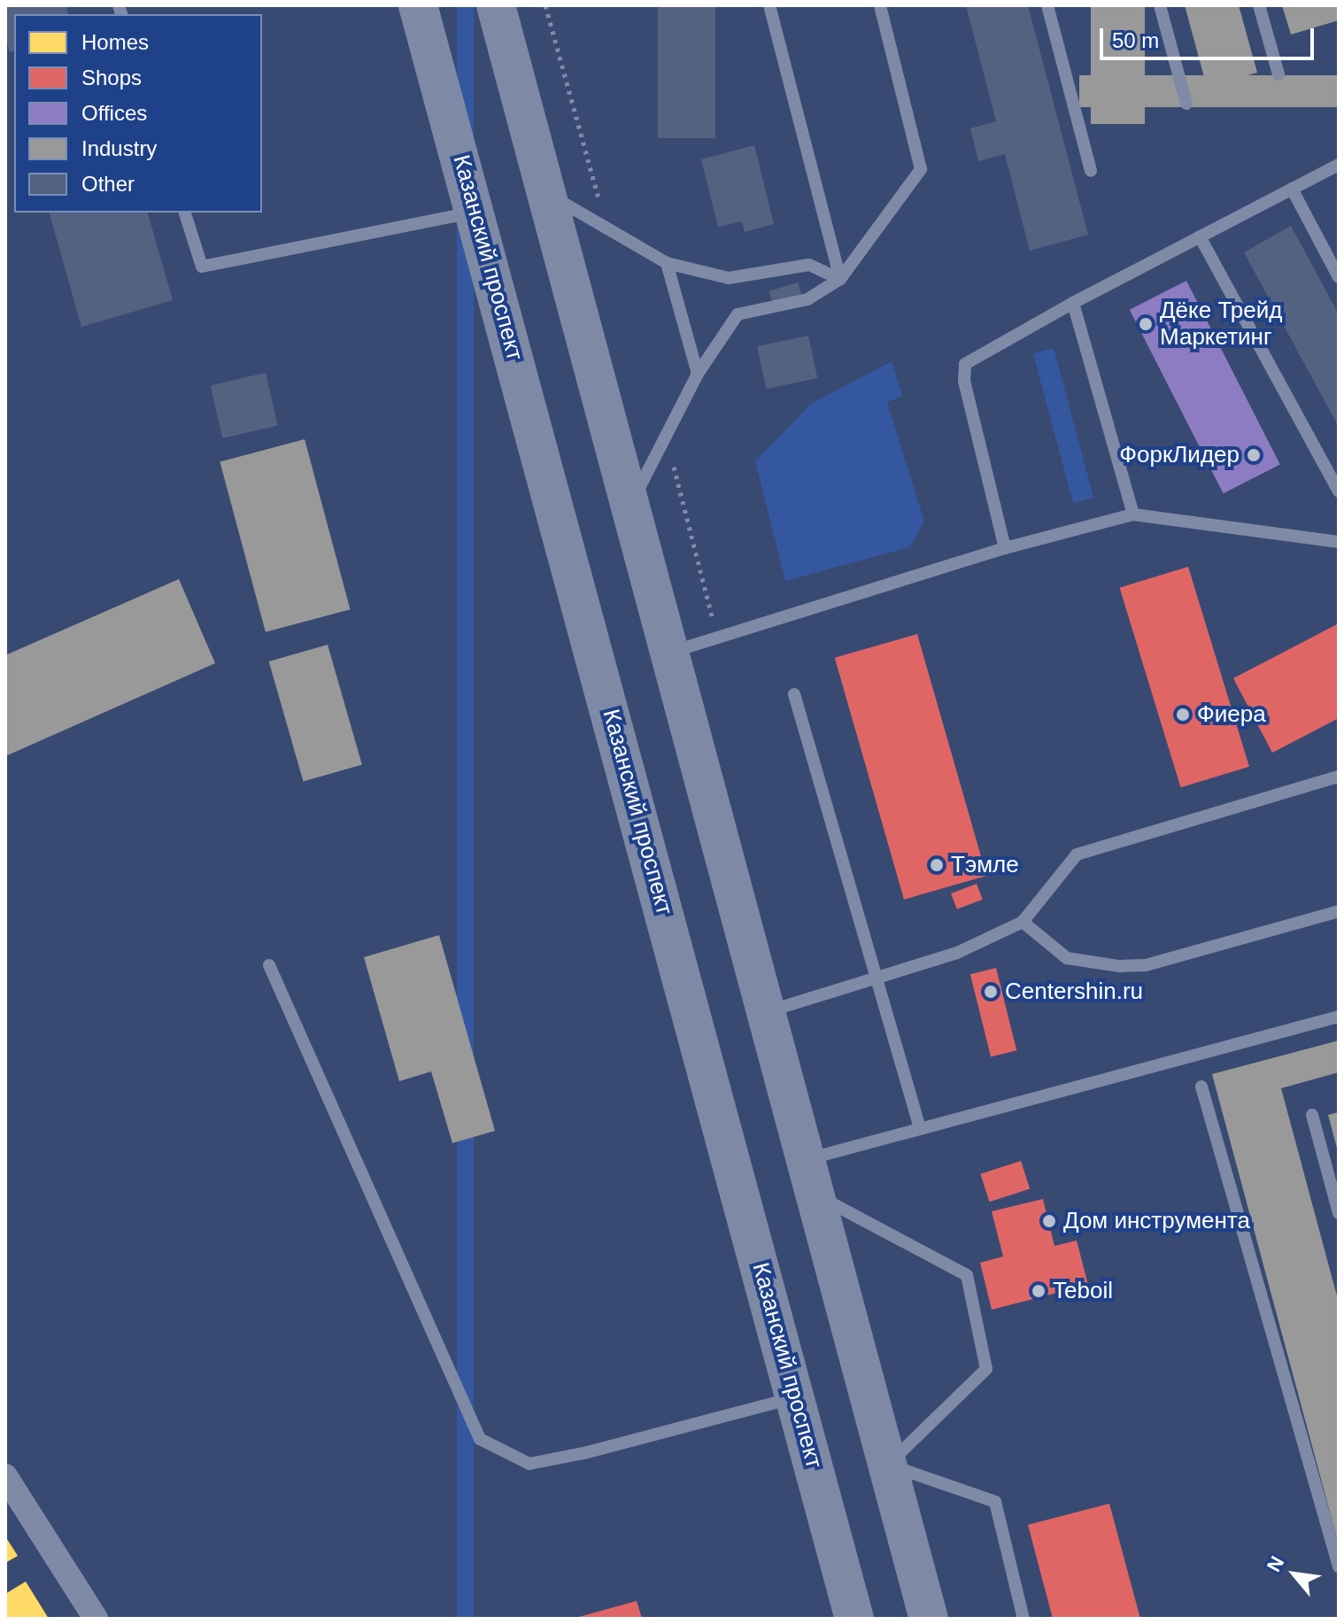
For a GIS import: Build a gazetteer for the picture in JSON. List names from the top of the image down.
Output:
{
  "streets": {
    "main road": ["Казанский проспект"]
  },
  "places": [
    "Дёке Трейд Маркетинг",
    "ФоркЛидер",
    "Фиера",
    "Тэмле",
    "Centershin.ru",
    "Дом инструмента",
    "Teboil"
  ],
  "legend": [
    "Homes",
    "Shops",
    "Offices",
    "Industry",
    "Other"
  ],
  "scale_bar": "50 m",
  "north": "top left"
}
